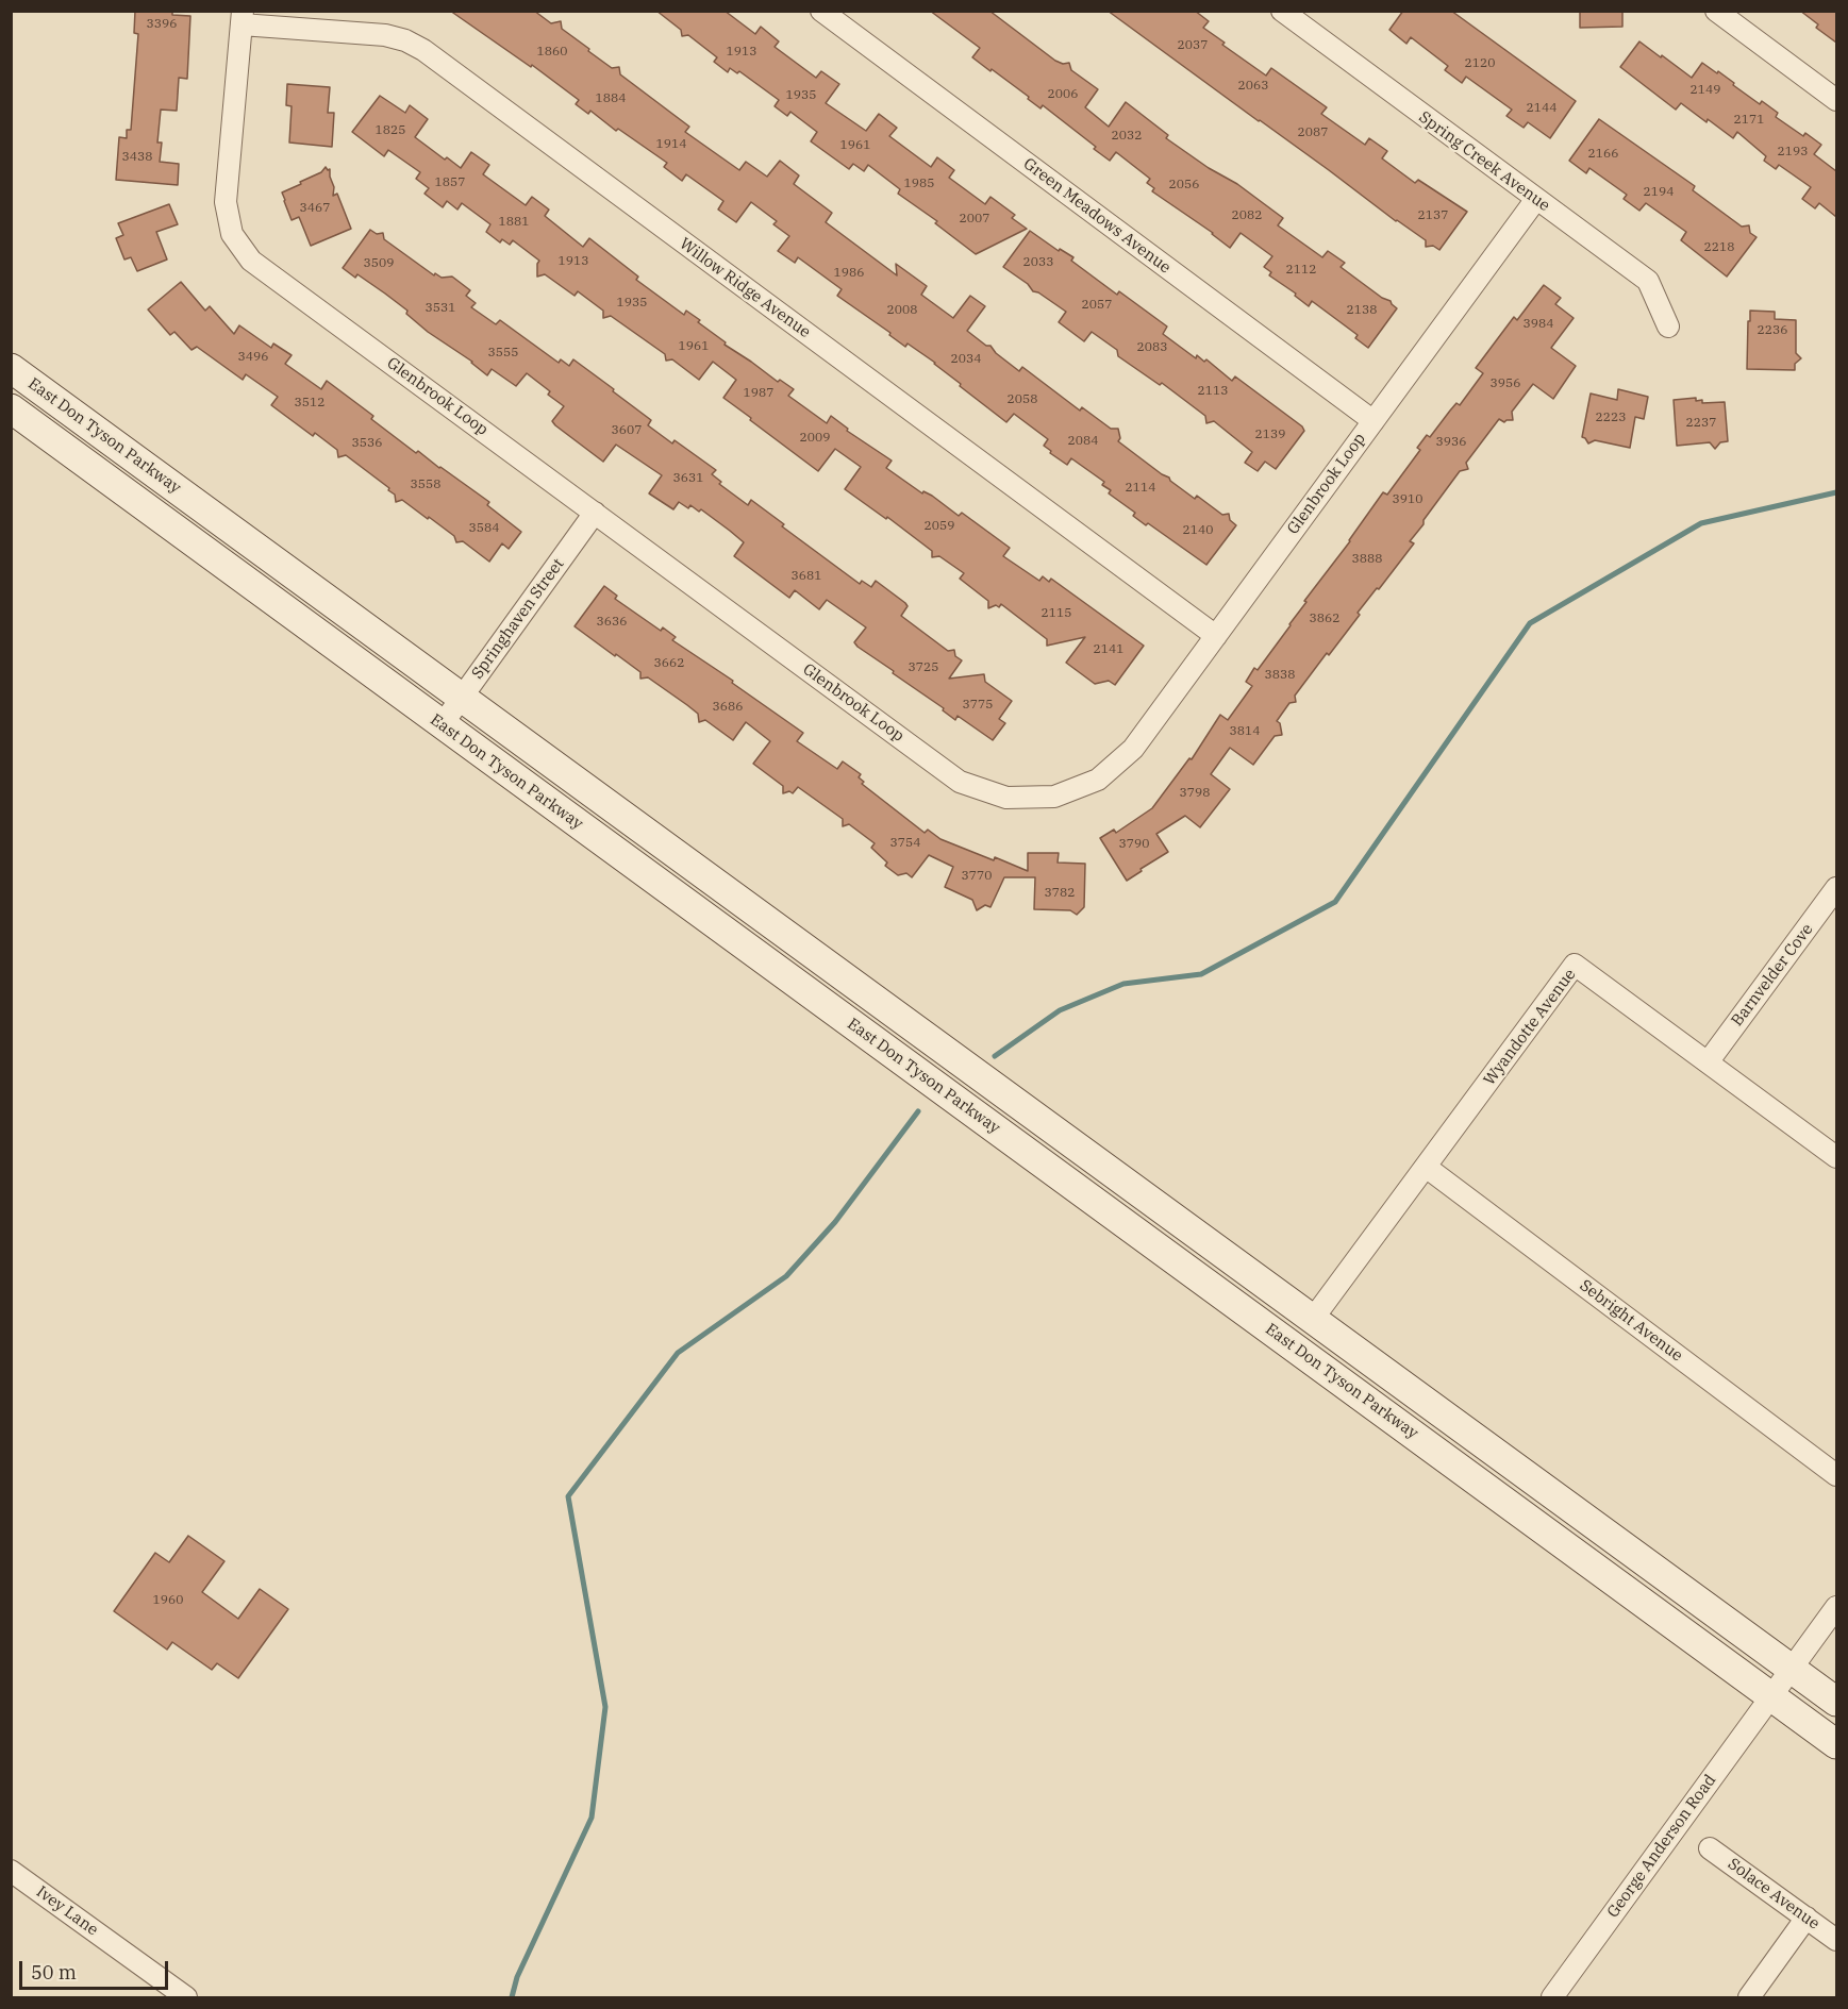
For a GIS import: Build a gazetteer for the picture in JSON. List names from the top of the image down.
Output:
{
  "streets": {
    "main road": ["East Don Tyson Parkway"],
    "street": [
      "Spring Creek Avenue",
      "Green Meadows Avenue",
      "Willow Ridge Avenue",
      "Glenbrook Loop",
      "Springhaven Street",
      "Barnvelder Cove",
      "Wyandotte Avenue",
      "Sebright Avenue",
      "George Anderson Road",
      "Solace Avenue",
      "Ivey Lane"
    ]
  },
  "crossings": [
    ["Spring Creek Avenue", "Glenbrook Loop"],
    ["Green Meadows Avenue", "Glenbrook Loop"],
    ["Willow Ridge Avenue", "Glenbrook Loop"],
    ["Glenbrook Loop", "Springhaven Street"],
    ["East Don Tyson Parkway", "Springhaven Street"],
    ["East Don Tyson Parkway", "Wyandotte Avenue"],
    ["East Don Tyson Parkway", "George Anderson Road"],
    ["Barnvelder Cove", "Wyandotte Avenue"],
    ["Wyandotte Avenue", "Sebright Avenue"]
  ],
  "house_numbers": [
    "3396",
    "2037",
    "1860",
    "1913",
    "2120",
    "2063",
    "2149",
    "2006",
    "1935",
    "1884",
    "2144",
    "2171",
    "1825",
    "2087",
    "2032",
    "1914",
    "1961",
    "2193",
    "2166",
    "3438",
    "1857",
    "1985",
    "2056",
    "2194",
    "3467",
    "2082",
    "2137",
    "2007",
    "1881",
    "2218",
    "1913",
    "2033",
    "3509",
    "2112",
    "1986",
    "1935",
    "2057",
    "3531",
    "2008",
    "2138",
    "3984",
    "2236",
    "1961",
    "2083",
    "3555",
    "3496",
    "2034",
    "3956",
    "2113",
    "1987",
    "2058",
    "3512",
    "2223",
    "2237",
    "3607",
    "2139",
    "2009",
    "2084",
    "3936",
    "3536",
    "3631",
    "3558",
    "2114",
    "3910",
    "2059",
    "3584",
    "2140",
    "3888",
    "3681",
    "2115",
    "3862",
    "3636",
    "2141",
    "3662",
    "3725",
    "3838",
    "3775",
    "3686",
    "3814",
    "3798",
    "3754",
    "3790",
    "3770",
    "3782",
    "1960"
  ],
  "scale_bar": "50 m"
}
